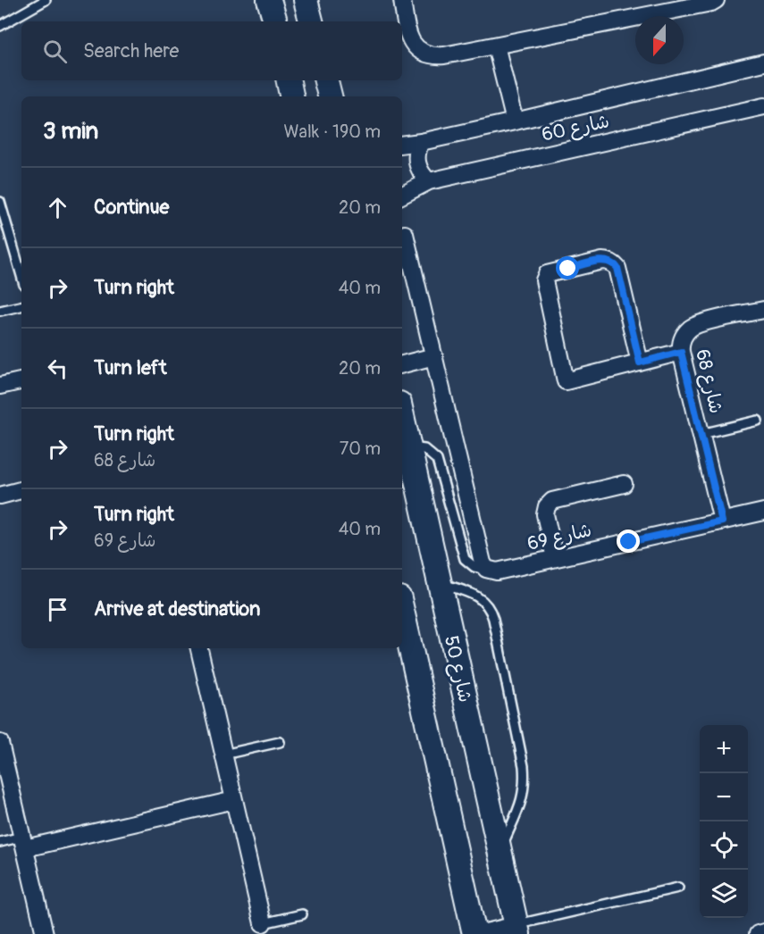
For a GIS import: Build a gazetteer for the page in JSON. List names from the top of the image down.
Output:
{
  "streets": {
    "street": [
      "شارع 60",
      "شارع 68",
      "شارع 69",
      "شارع 50"
    ]
  },
  "crossings": [
    ["شارع 68", "شارع 69"]
  ],
  "north": "bottom",
  "page": {
    "search": "Search here",
    "heading": ["3 min", "Walk · 190 m"],
    "list": [
      ["Continue", "20 m"],
      ["Turn right", "40 m"],
      ["Turn left", "20 m"],
      ["Turn right", "شارع 68", "70 m"],
      ["Turn right", "شارع 69", "40 m"],
      "Arrive at destination"
    ],
    "map_buttons": ["+", "−"]
  }
}
